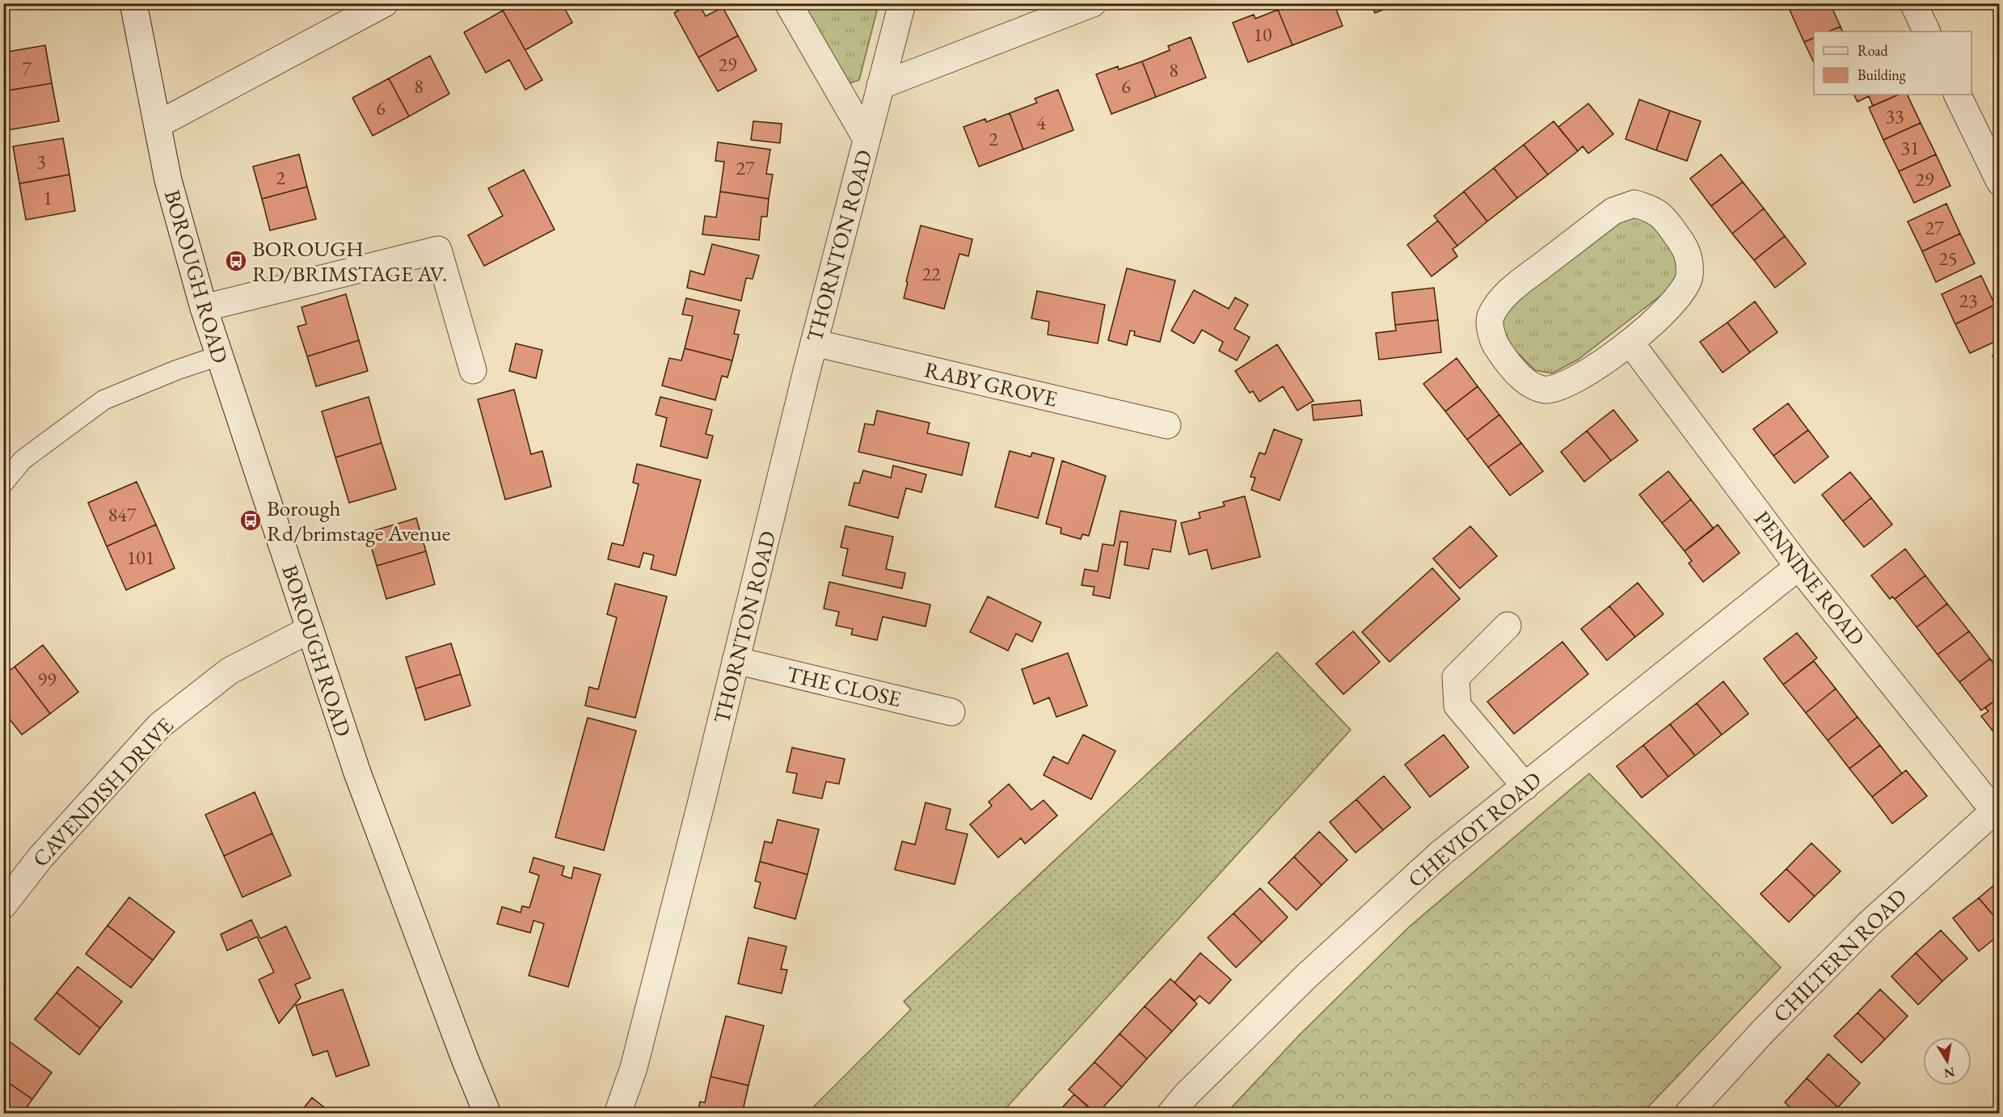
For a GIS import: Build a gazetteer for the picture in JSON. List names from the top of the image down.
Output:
{
  "streets": {
    "street": [
      "THORNTON ROAD",
      "BOROUGH ROAD",
      "RABY GROVE",
      "PENNINE ROAD",
      "THE CLOSE",
      "CAVENDISH DRIVE",
      "CHEVIOT ROAD",
      "CHILTERN ROAD"
    ]
  },
  "crossings": [
    ["THORNTON ROAD", "RABY GROVE"],
    ["THORNTON ROAD", "THE CLOSE"],
    ["BOROUGH ROAD", "CAVENDISH DRIVE"],
    ["PENNINE ROAD", "CHEVIOT ROAD"],
    ["PENNINE ROAD", "CHILTERN ROAD"]
  ],
  "places": {
    "bus stop": ["BOROUGH RD/BRIMSTAGE AV.", "Borough Rd/brimstage Avenue"]
  },
  "house_numbers": [
    "10",
    "29",
    "7",
    "8",
    "8",
    "6",
    "6",
    "33",
    "4",
    "2",
    "31",
    "3",
    "27",
    "2",
    "29",
    "1",
    "27",
    "25",
    "22",
    "23",
    "847",
    "101",
    "99"
  ],
  "legend": ["Road", "Building"],
  "north": "bottom"
}
